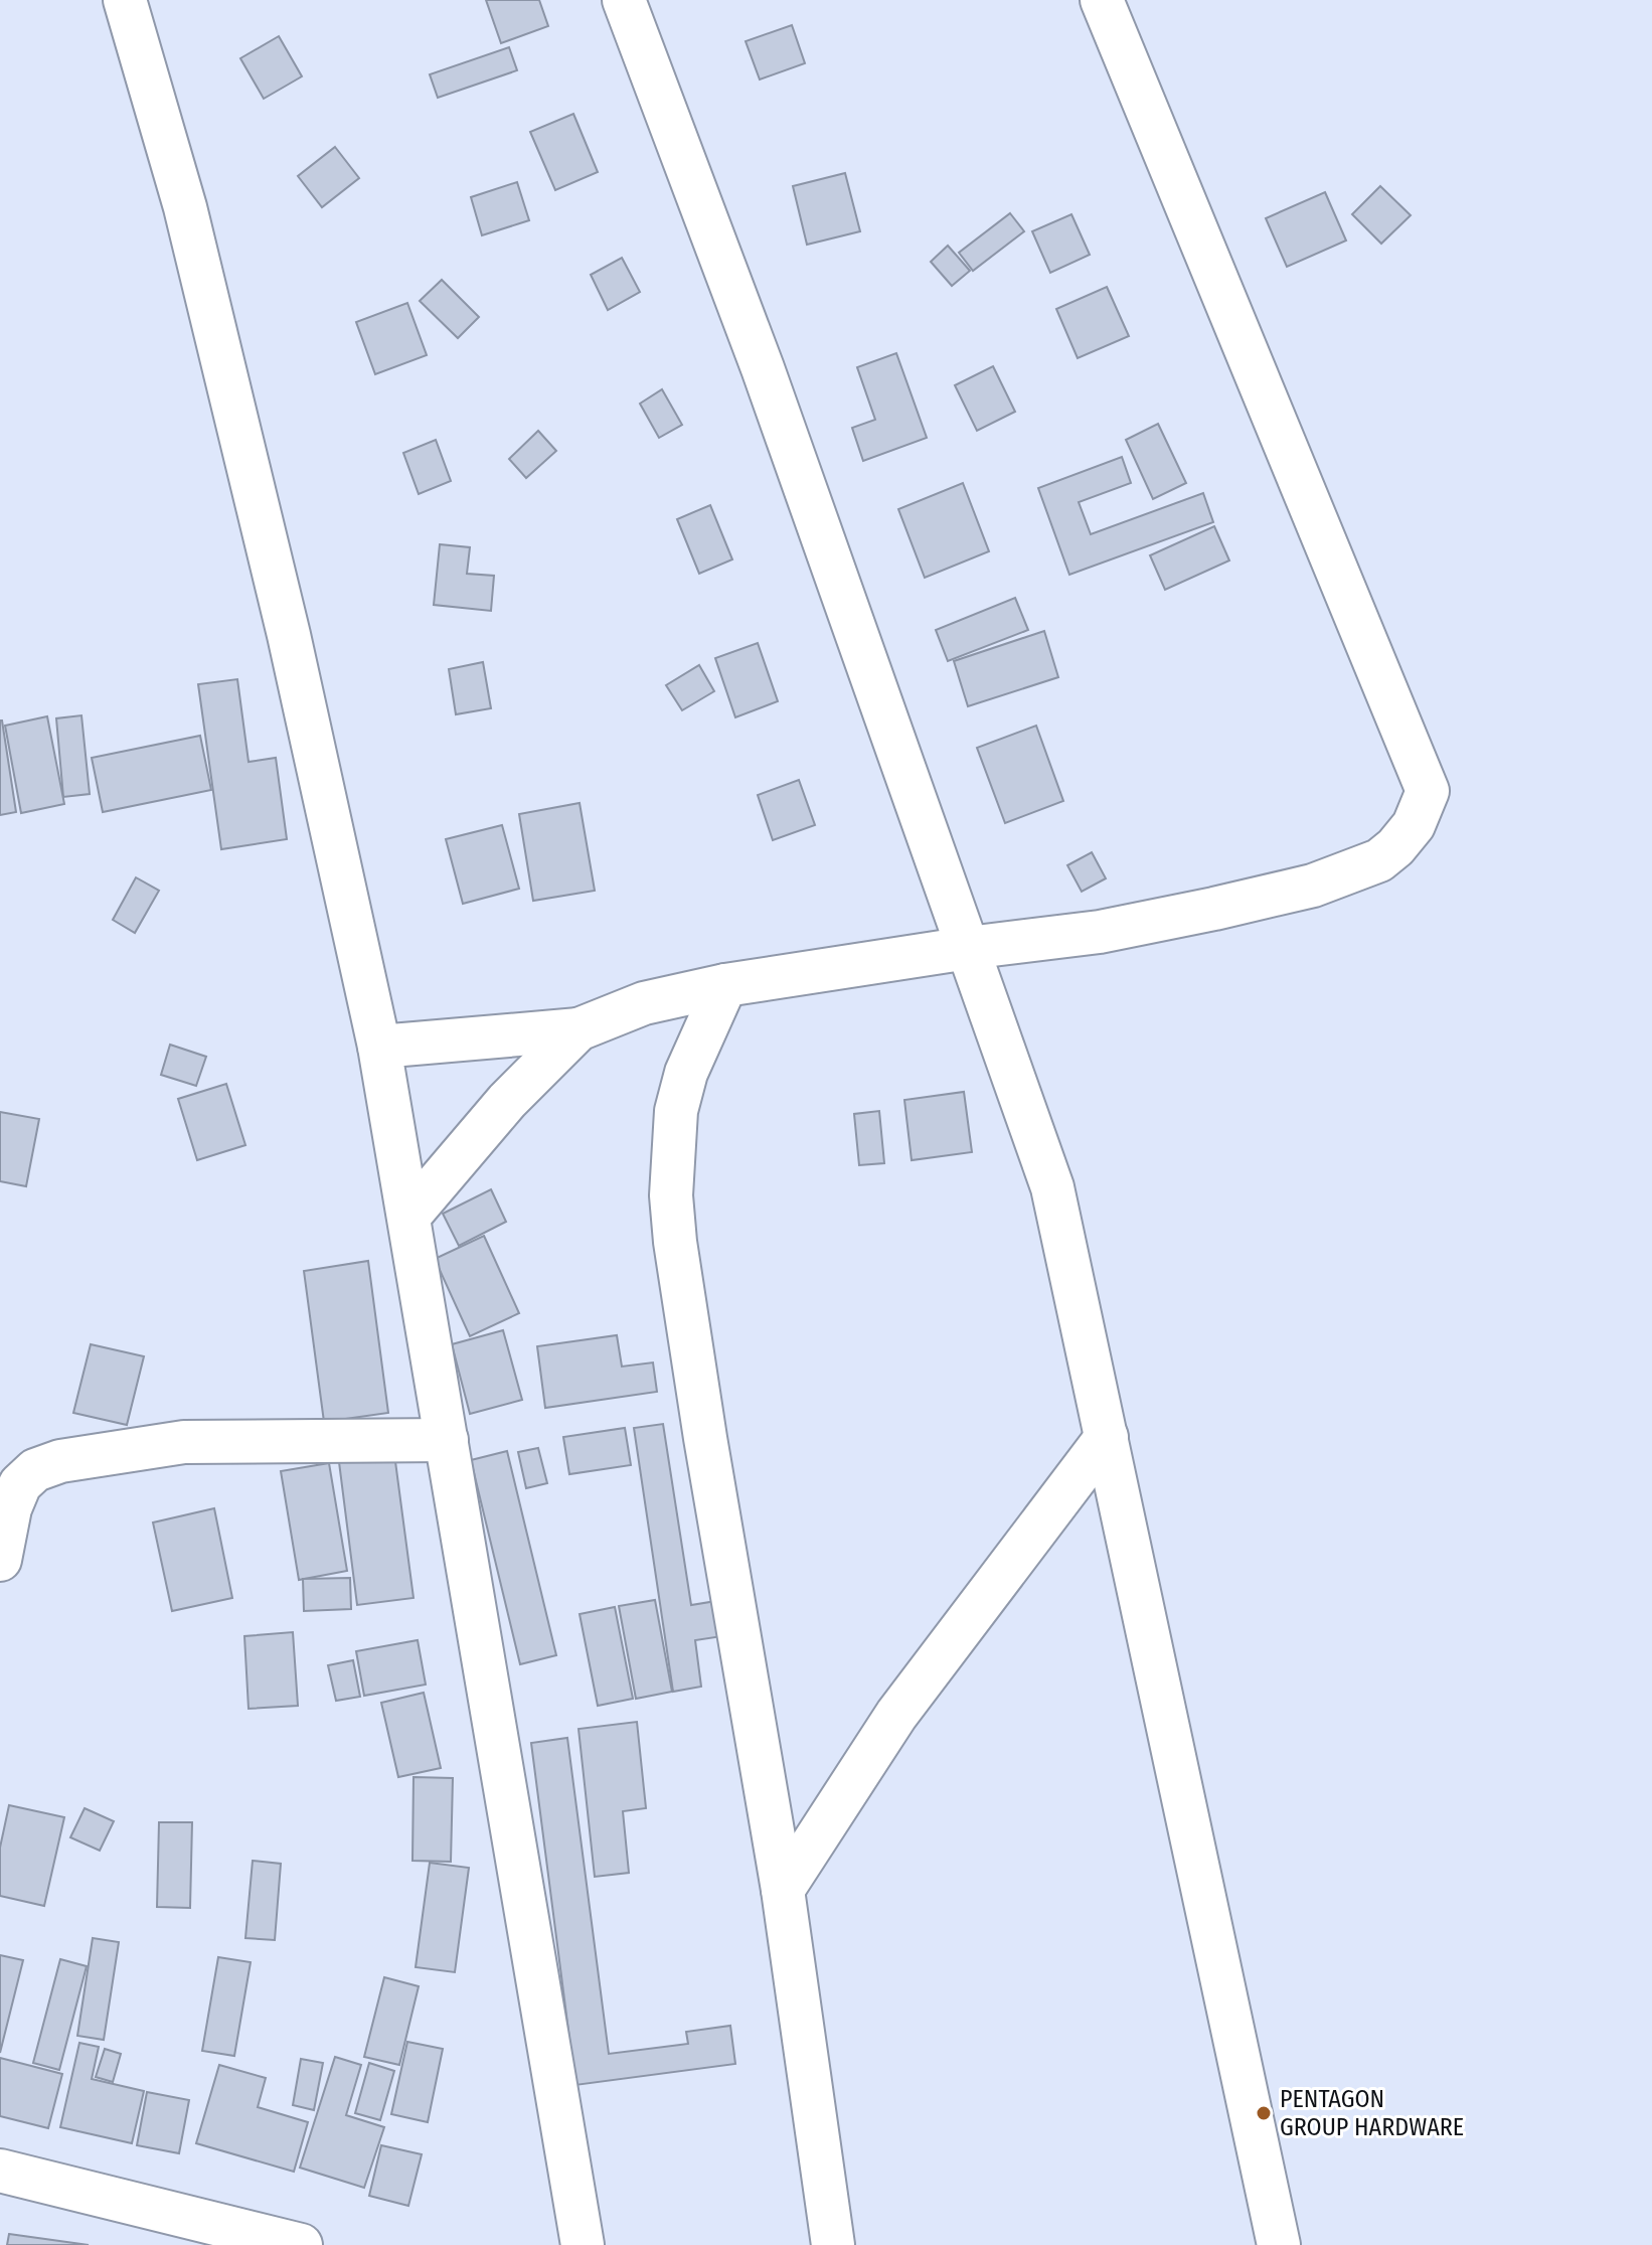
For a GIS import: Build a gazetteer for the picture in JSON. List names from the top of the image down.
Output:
{
  "places": ["PENTAGON GROUP HARDWARE"]
}
